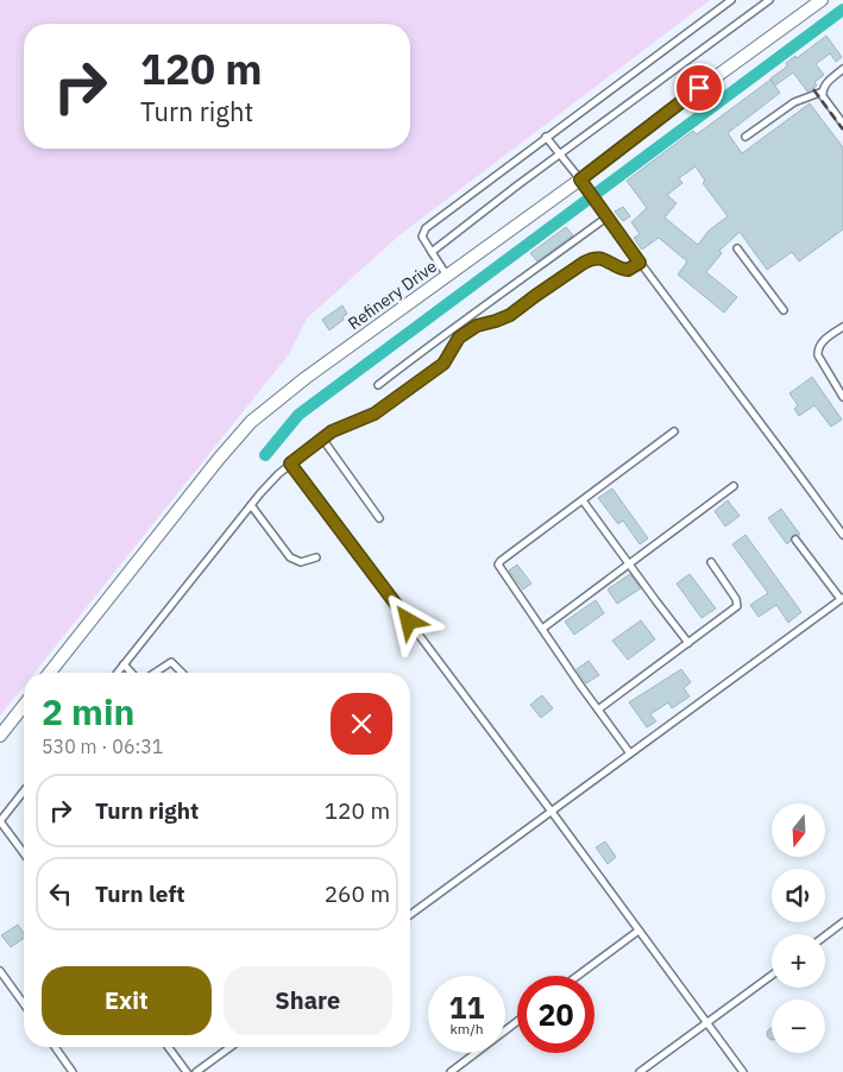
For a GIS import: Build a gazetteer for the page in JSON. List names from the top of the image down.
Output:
{
  "streets": {
    "street": ["Refinery Drive"]
  },
  "north": "bottom",
  "page": {
    "turn": ["120 m", "Turn right"],
    "heading": ["2 min", "530 m · 06:31"],
    "list": [
      {
        "name": "Turn right",
        "value": "120 m"
      },
      {
        "name": "Turn left",
        "value": "260 m"
      }
    ],
    "map_buttons": ["+", "−"],
    "buttons": ["Exit", "Share"],
    "speed": "11 km/h",
    "limit": "20"
  }
}
